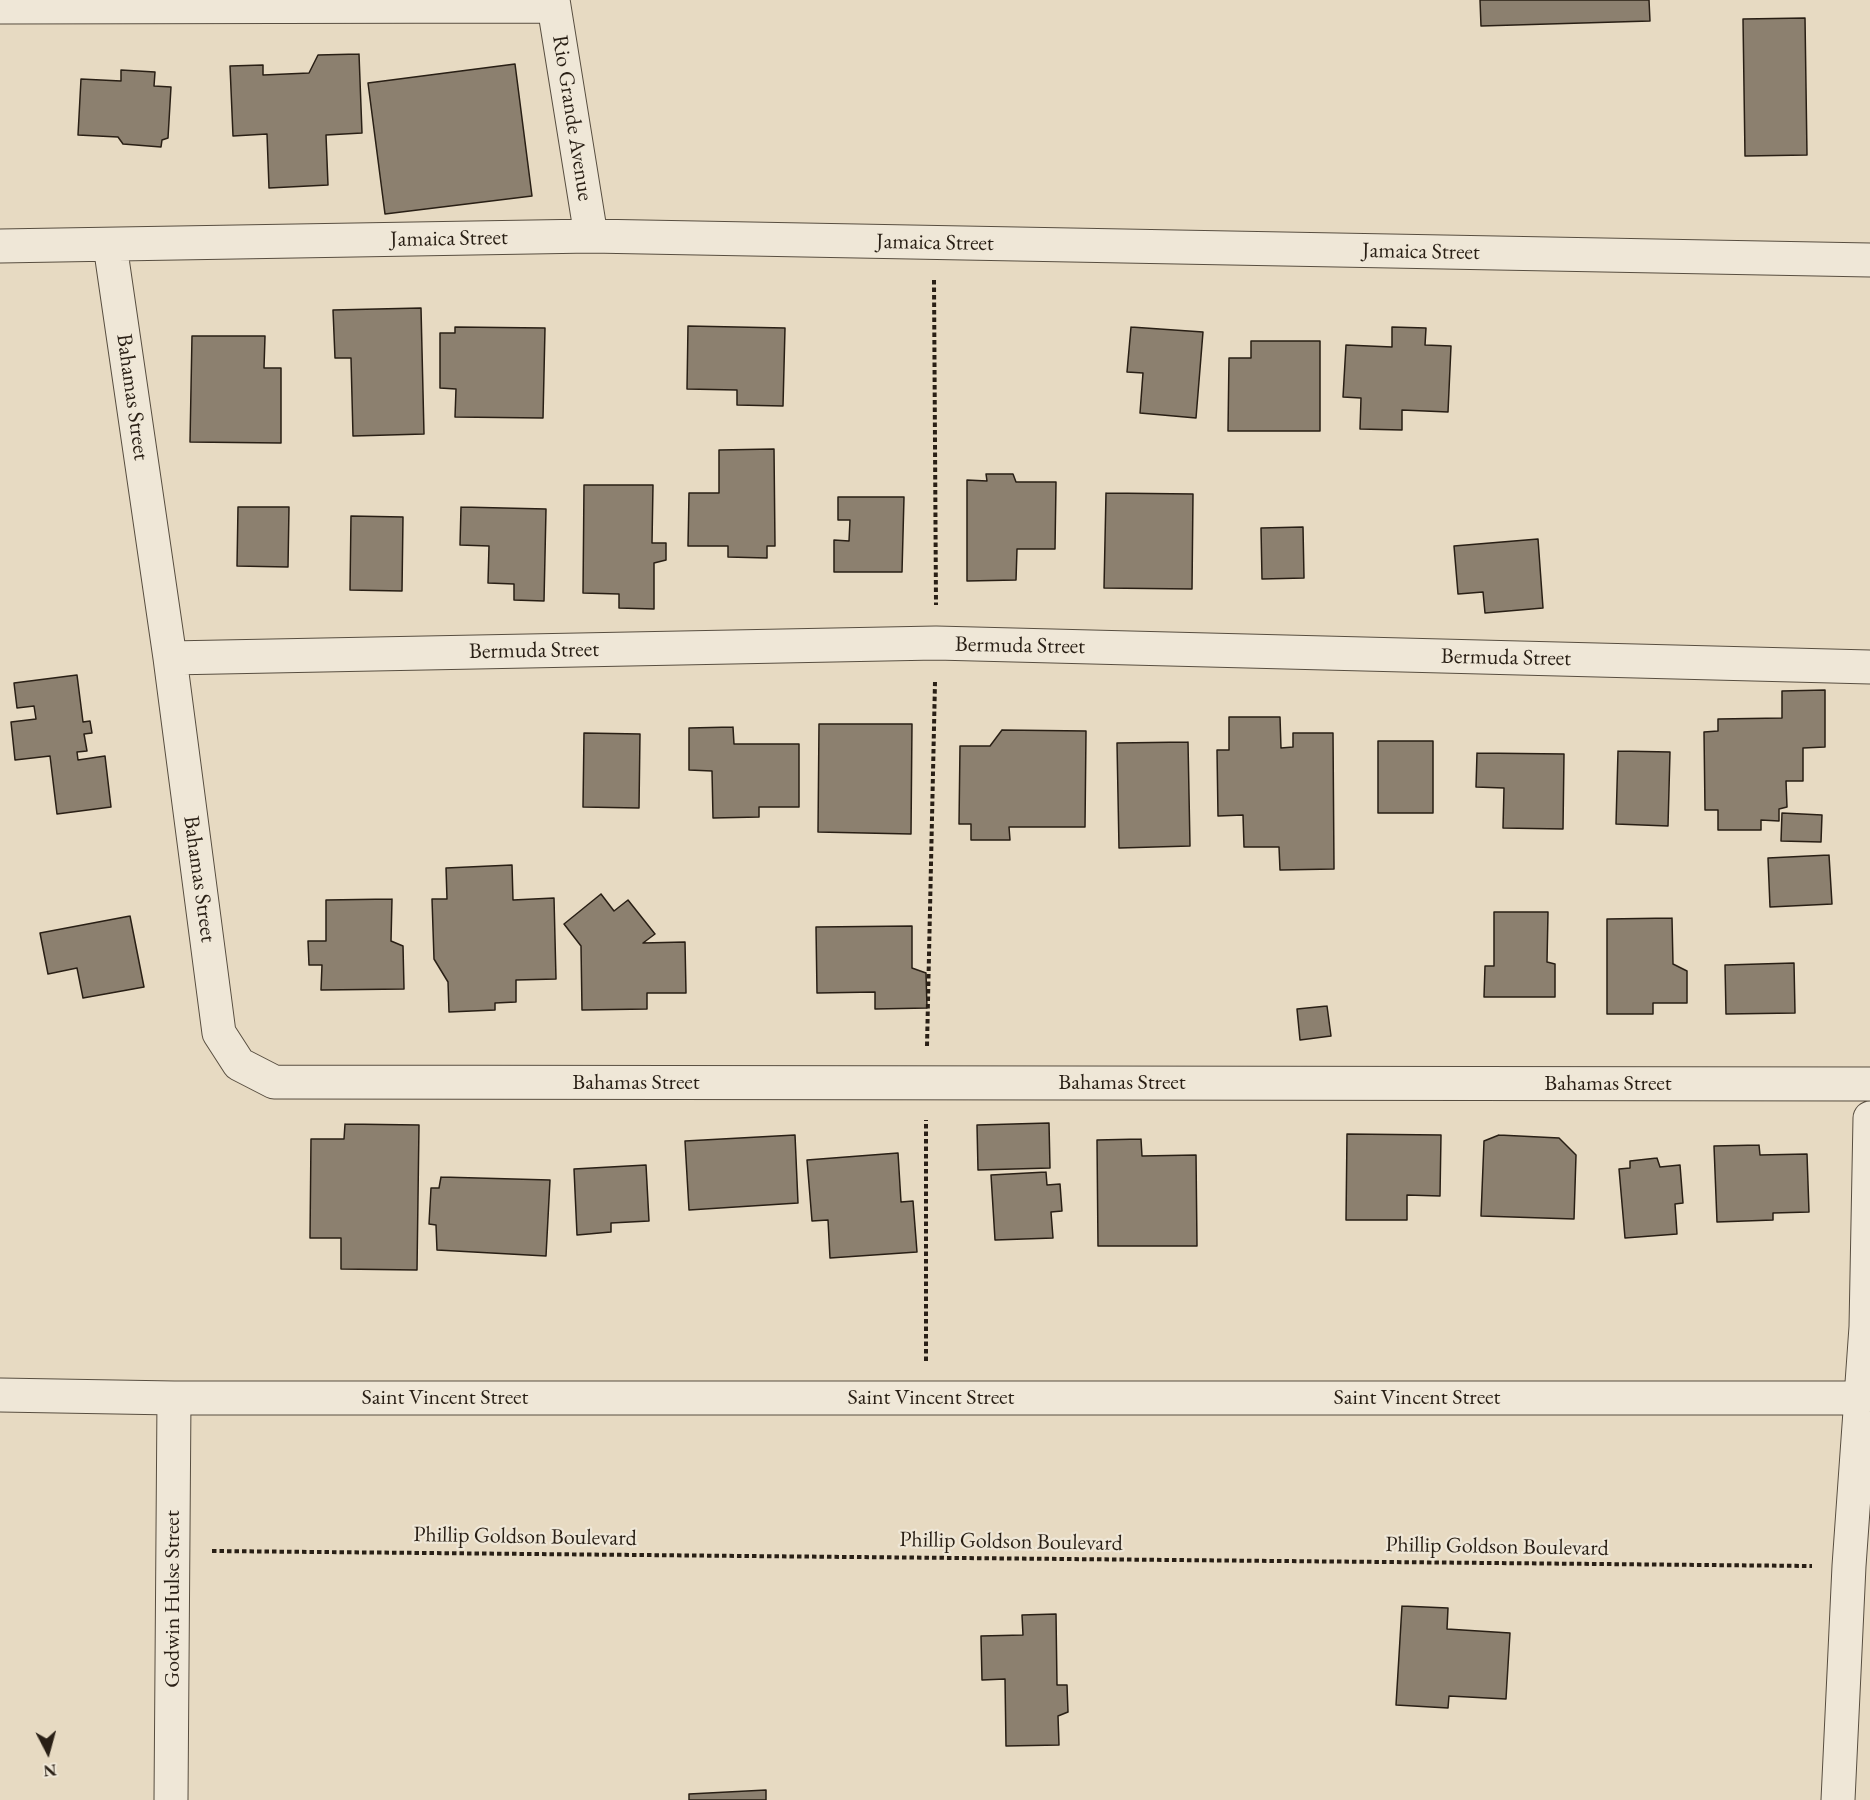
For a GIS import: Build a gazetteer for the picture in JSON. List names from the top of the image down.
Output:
{
  "streets": {
    "street": [
      "Rio Grande Avenue",
      "Jamaica Street",
      "Bahamas Street",
      "Bermuda Street",
      "Saint Vincent Street",
      "Godwin Hulse Street"
    ],
    "path": ["Phillip Goldson Boulevard"]
  },
  "crossings": [
    ["Rio Grande Avenue", "Jamaica Street"],
    ["Jamaica Street", "Bahamas Street"],
    ["Bahamas Street", "Bermuda Street"],
    ["Saint Vincent Street", "Godwin Hulse Street"],
    ["Phillip Goldson Boulevard", "Godwin Hulse Street"]
  ],
  "north": "bottom"
}
